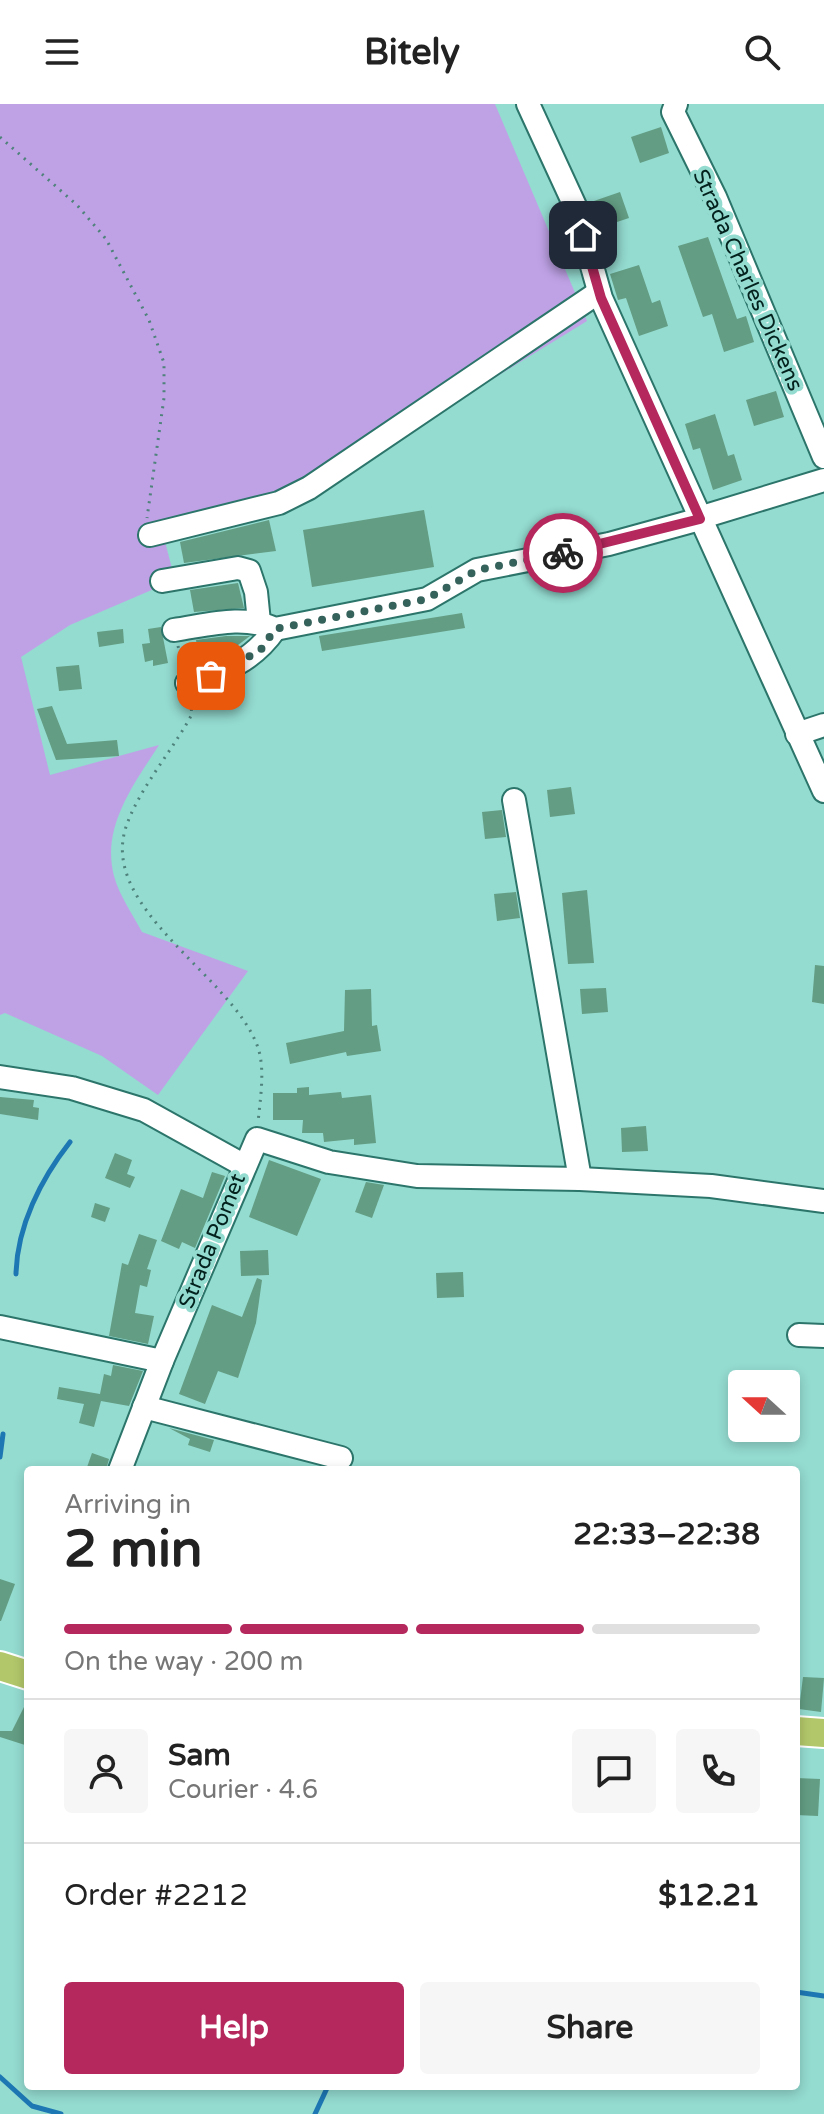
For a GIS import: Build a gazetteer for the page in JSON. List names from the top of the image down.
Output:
{
  "streets": {
    "street": ["Strada Charles Dickens", "Strada Pomet"]
  },
  "north": "left",
  "page": {
    "header": "Bitely",
    "heading": ["2 min", "Arriving in", "22:33–22:38"],
    "panel": [
      "Sam",
      "Courier · 4.6",
      "Order #2212",
      "$12.21"
    ],
    "bar": "On the way · 200 m",
    "buttons": ["Help", "Share"]
  }
}
